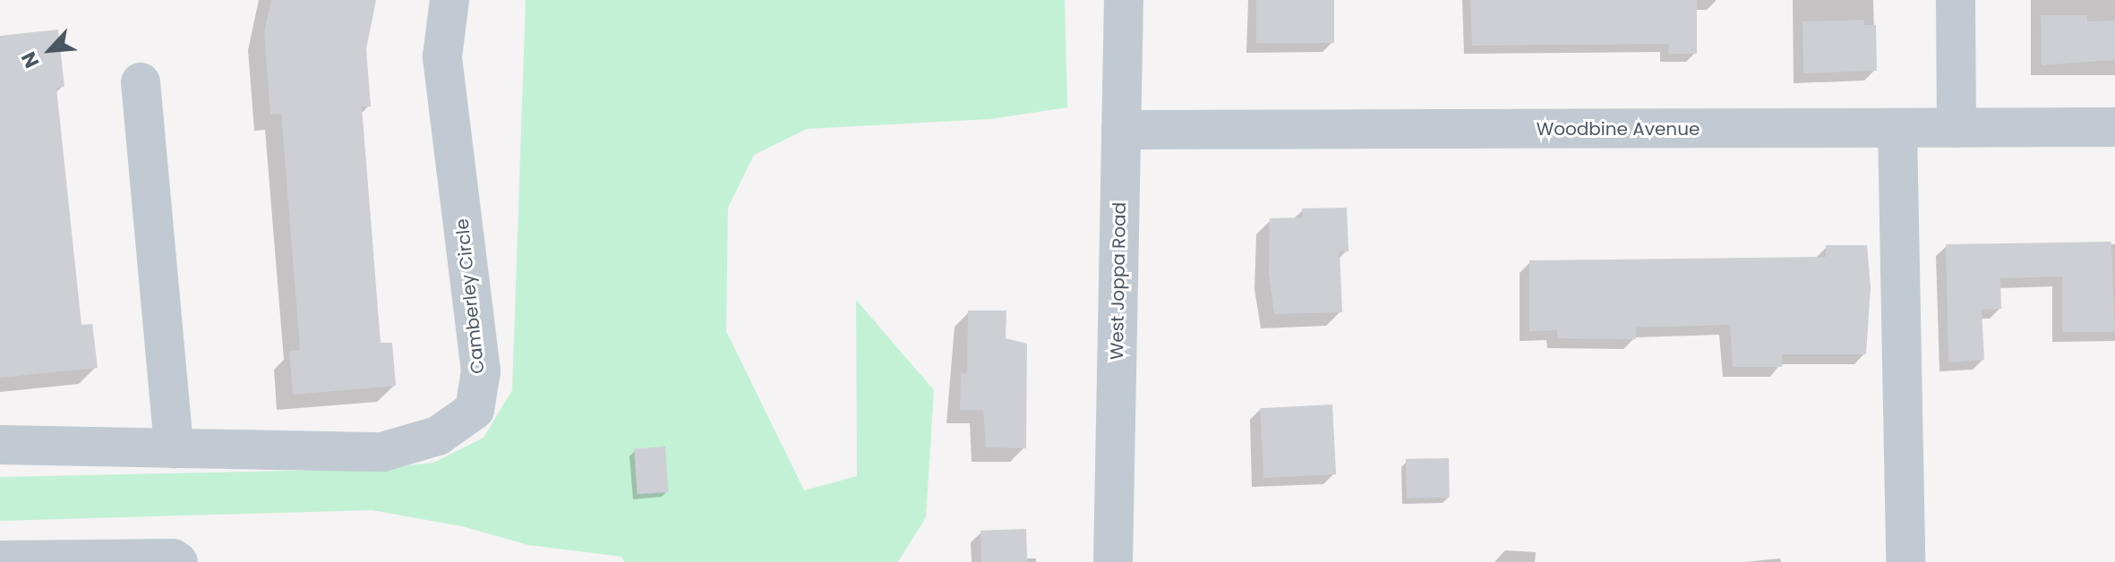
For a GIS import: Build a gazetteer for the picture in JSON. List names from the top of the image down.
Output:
{
  "streets": {
    "street": ["Woodbine Avenue", "West Joppa Road", "Camberley Circle"]
  },
  "crossings": [
    ["Woodbine Avenue", "West Joppa Road"]
  ],
  "north": "bottom left"
}
